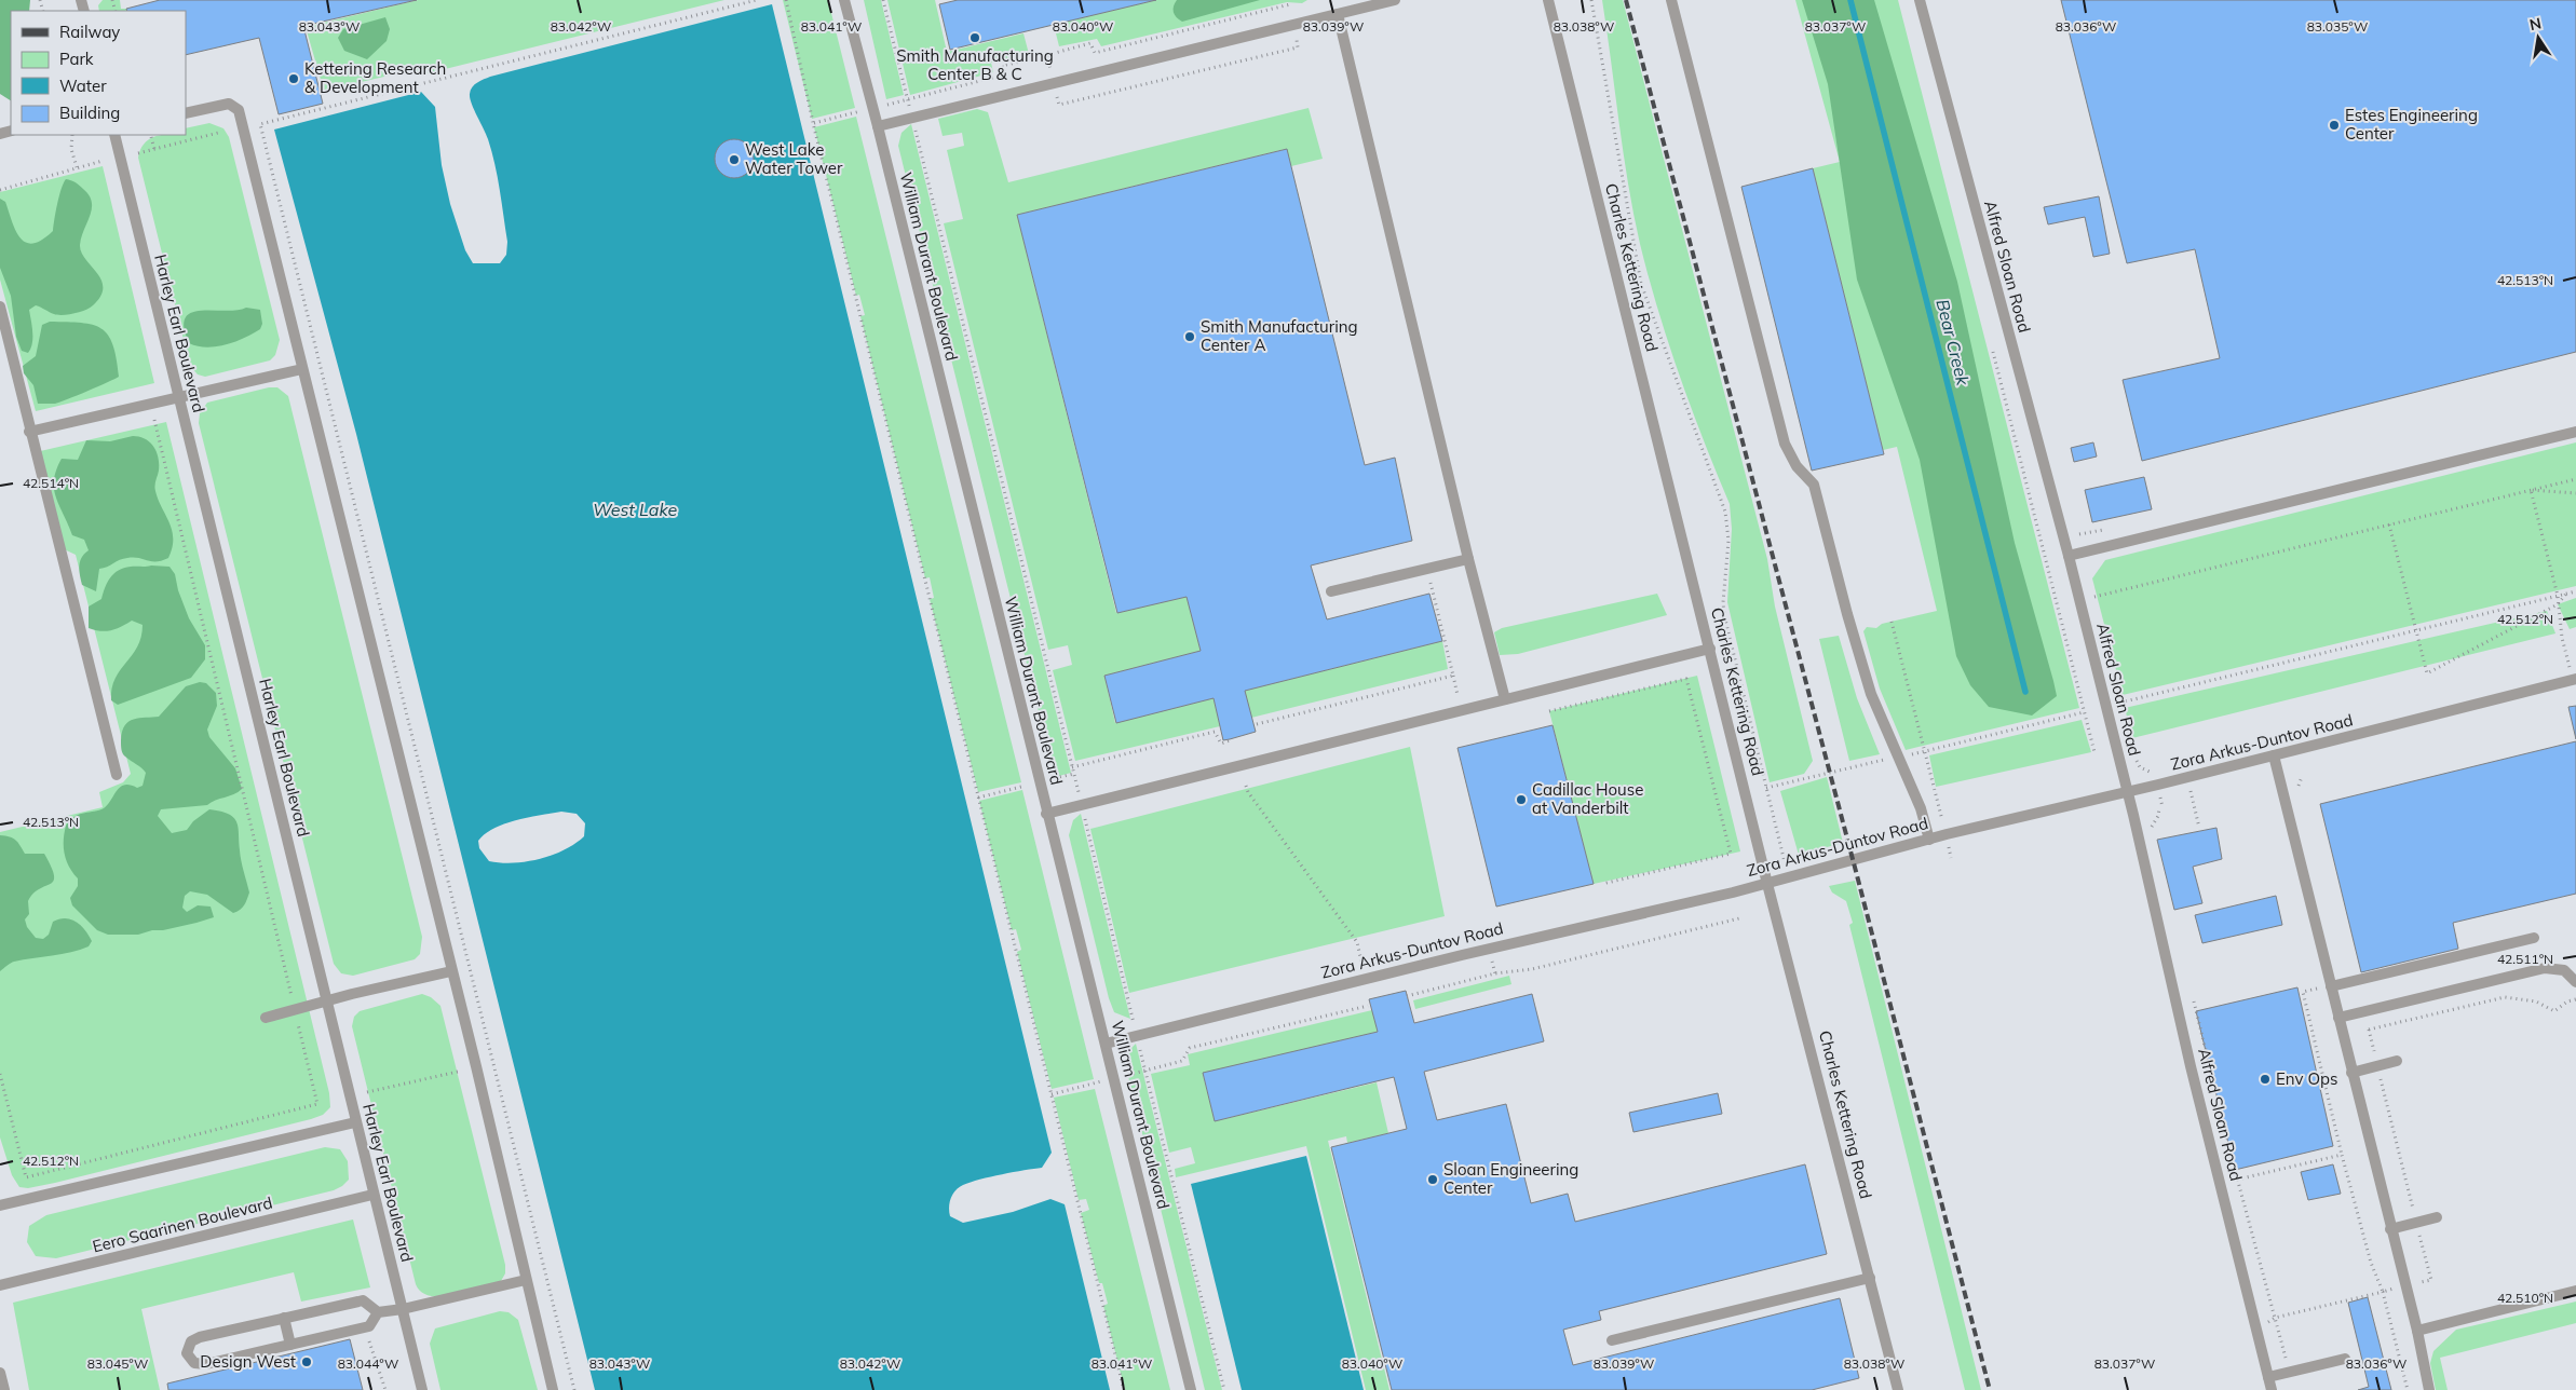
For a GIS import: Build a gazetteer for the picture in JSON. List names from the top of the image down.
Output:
{
  "streets": {
    "lane": [
      "William Durant Boulevard",
      "Alfred Sloan Road",
      "Charles Kettering Road",
      "Harley Earl Boulevard",
      "Zora Arkus-Duntov Road",
      "Eero Saarinen Boulevard"
    ]
  },
  "crossings": [
    ["William Durant Boulevard", "Zora Arkus-Duntov Road"],
    ["Alfred Sloan Road", "Zora Arkus-Duntov Road"],
    ["Charles Kettering Road", "Zora Arkus-Duntov Road"],
    ["Harley Earl Boulevard", "Eero Saarinen Boulevard"]
  ],
  "water": ["Bear Creek", "West Lake"],
  "places": [
    "Smith Manufacturing Center B & C",
    "Kettering Research & Development",
    "Estes Engineering Center",
    "West Lake Water Tower",
    "Smith Manufacturing Center A",
    "Cadillac House at Vanderbilt",
    "Env Ops",
    "Sloan Engineering Center",
    "Design West"
  ],
  "legend": [
    "Railway",
    "Park",
    "Water",
    "Building"
  ],
  "north": "top",
  "coordinates": [
    "83.043°W",
    "83.042°W",
    "83.041°W",
    "83.040°W",
    "83.039°W",
    "83.038°W",
    "83.037°W",
    "83.036°W",
    "83.035°W",
    "42.513°N",
    "42.514°N",
    "42.512°N",
    "42.511°N",
    "42.510°N",
    "83.045°W",
    "83.044°W"
  ]
}
